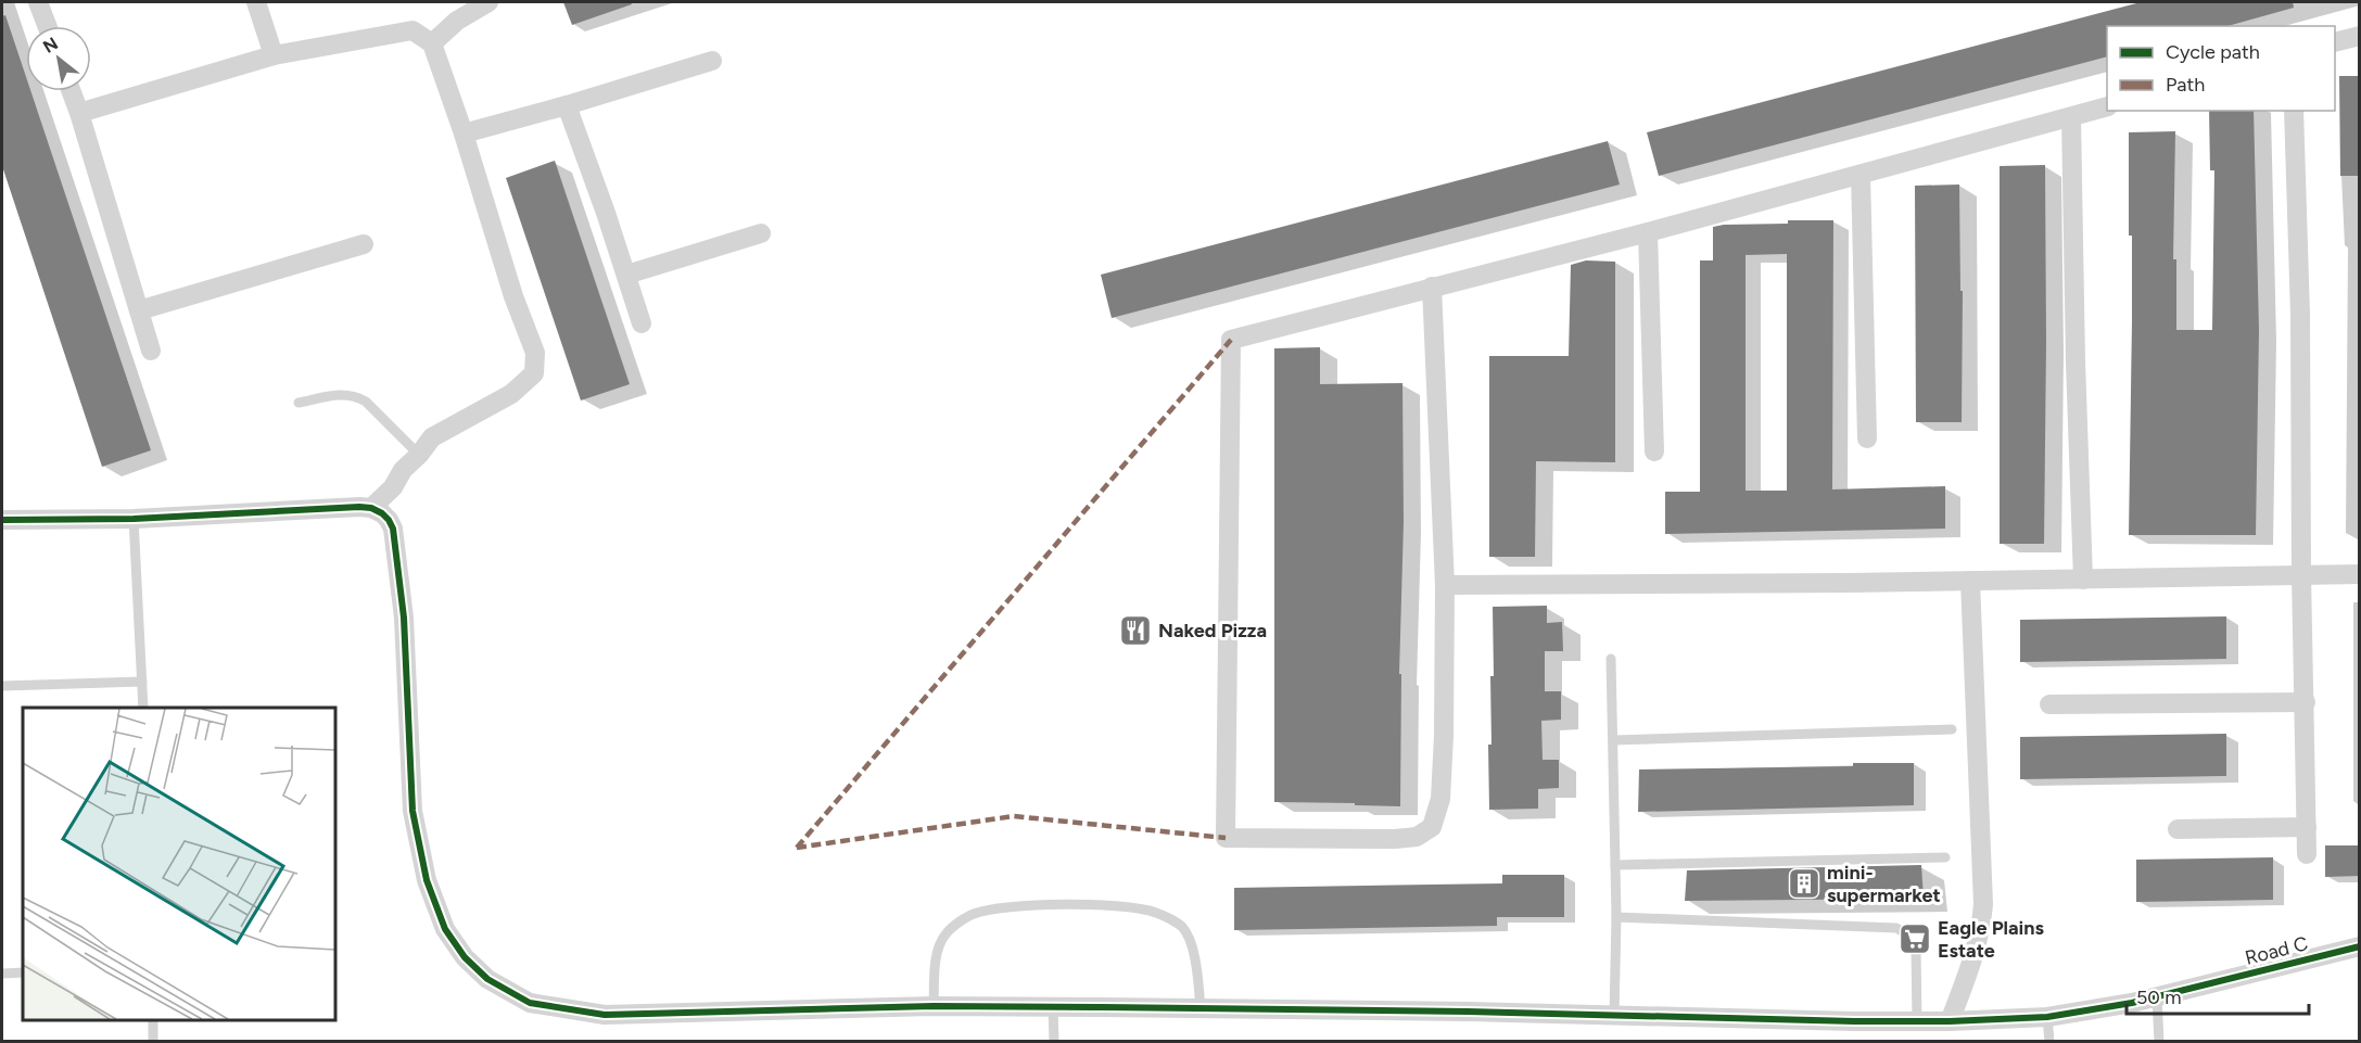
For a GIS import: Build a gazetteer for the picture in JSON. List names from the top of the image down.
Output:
{
  "streets": {
    "street": ["Road C"]
  },
  "places": {
    "restaurant": ["Naked Pizza"],
    "building": ["mini- supermarket"],
    "supermarket": ["Eagle Plains Estate"]
  },
  "legend": ["Cycle path", "Path"],
  "scale_bar": "50 m",
  "north": "top left"
}
